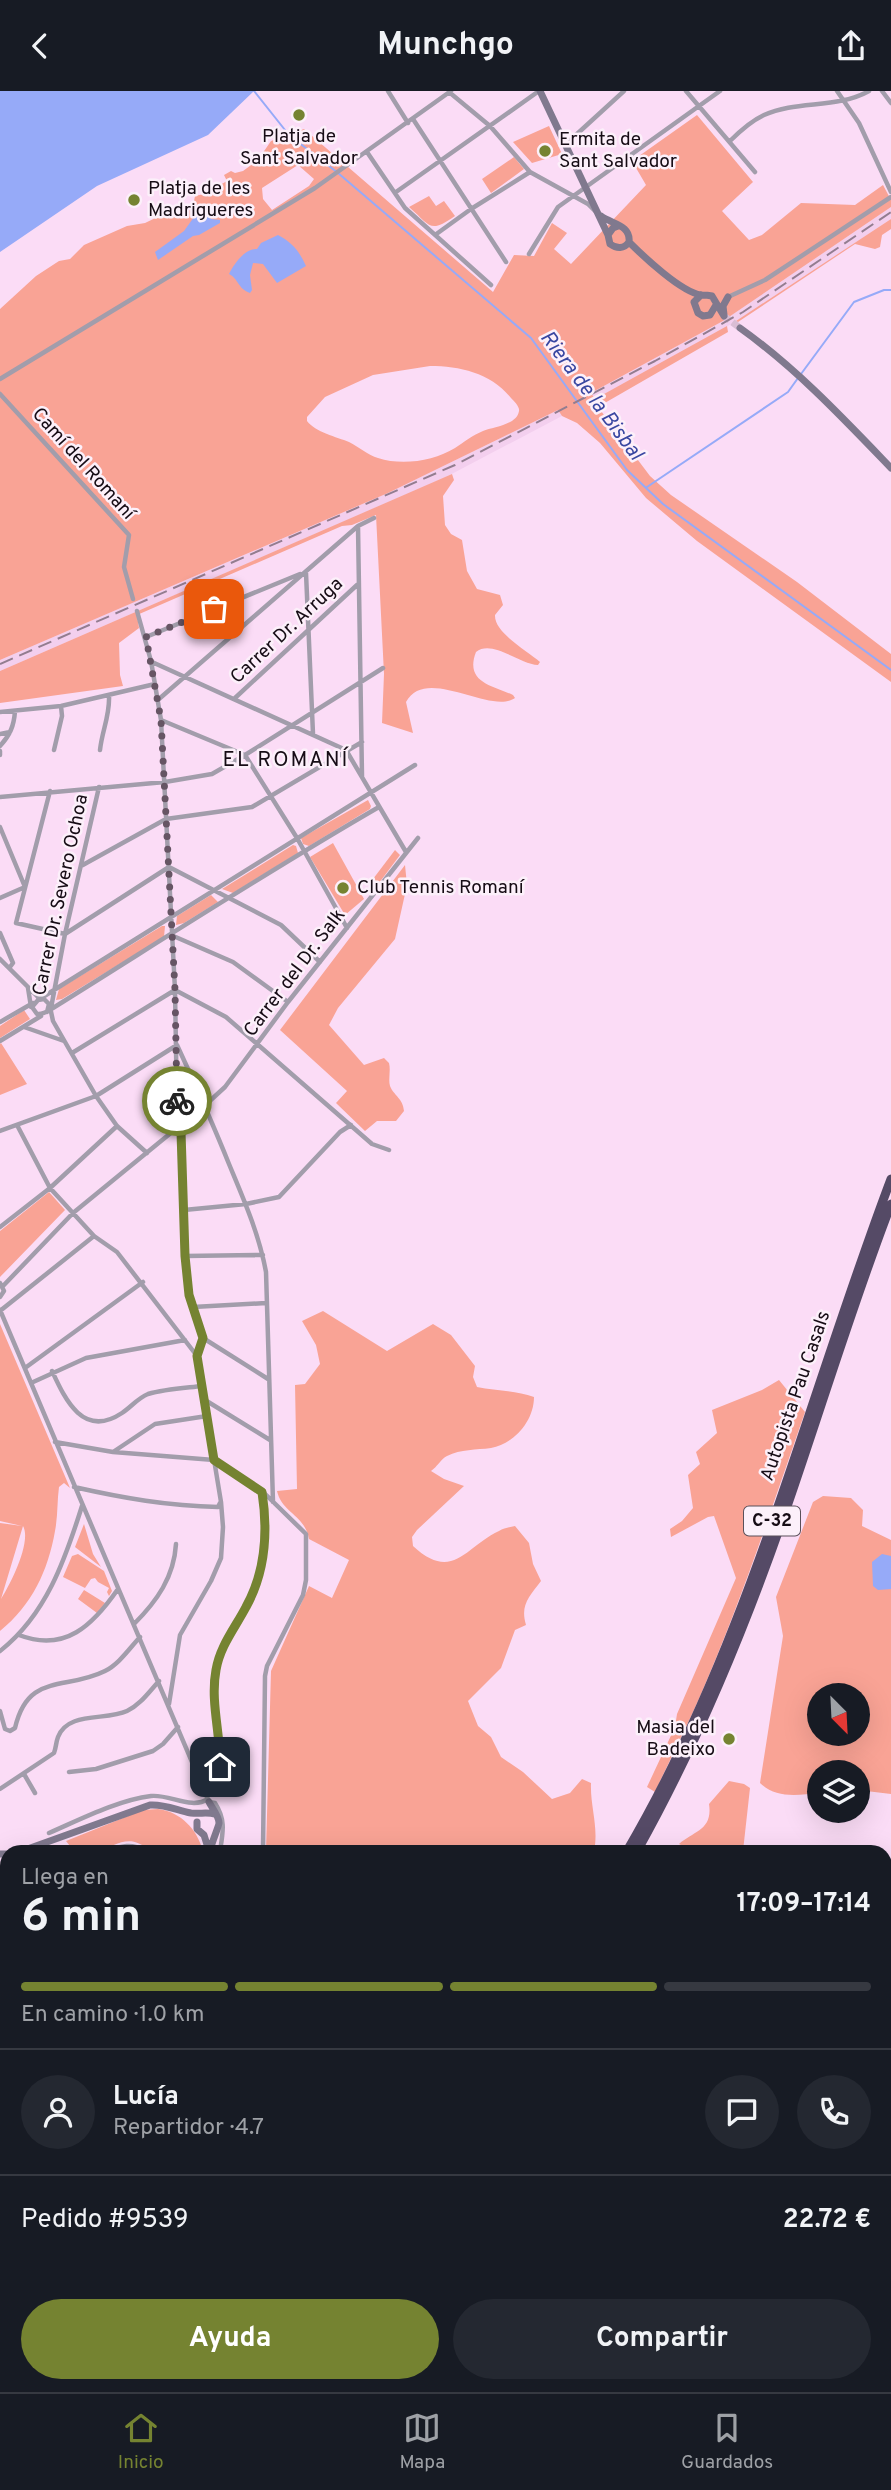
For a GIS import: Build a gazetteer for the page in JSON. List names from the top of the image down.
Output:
{
  "streets": {
    "highway": ["Autopista Pau Casals", "C-32"],
    "street": [
      "Camí del Romaní",
      "Carrer Dr. Arruga",
      "Carrer Dr. Severo Ochoa",
      "Carrer del Dr. Salk"
    ]
  },
  "districts": ["EL ROMANÍ"],
  "water": ["Riera de la Bisbal"],
  "places": [
    "Platja de Sant Salvador",
    "Ermita de Sant Salvador",
    "Platja de les Madrigueres",
    "Club Tennis Romaní",
    "Masia del Badeixo"
  ],
  "north": "bottom right",
  "page": {
    "header": "Munchgo",
    "heading": ["6 min", "Llega en", "17:09–17:14"],
    "panel": [
      "Lucía",
      "Repartidor · 4.7",
      "Pedido #9539",
      "22.72 €"
    ],
    "bar": "En camino · 1.0 km",
    "buttons": ["Ayuda", "Compartir"],
    "tabs": ["Inicio", "Mapa", "Guardados"]
  }
}
